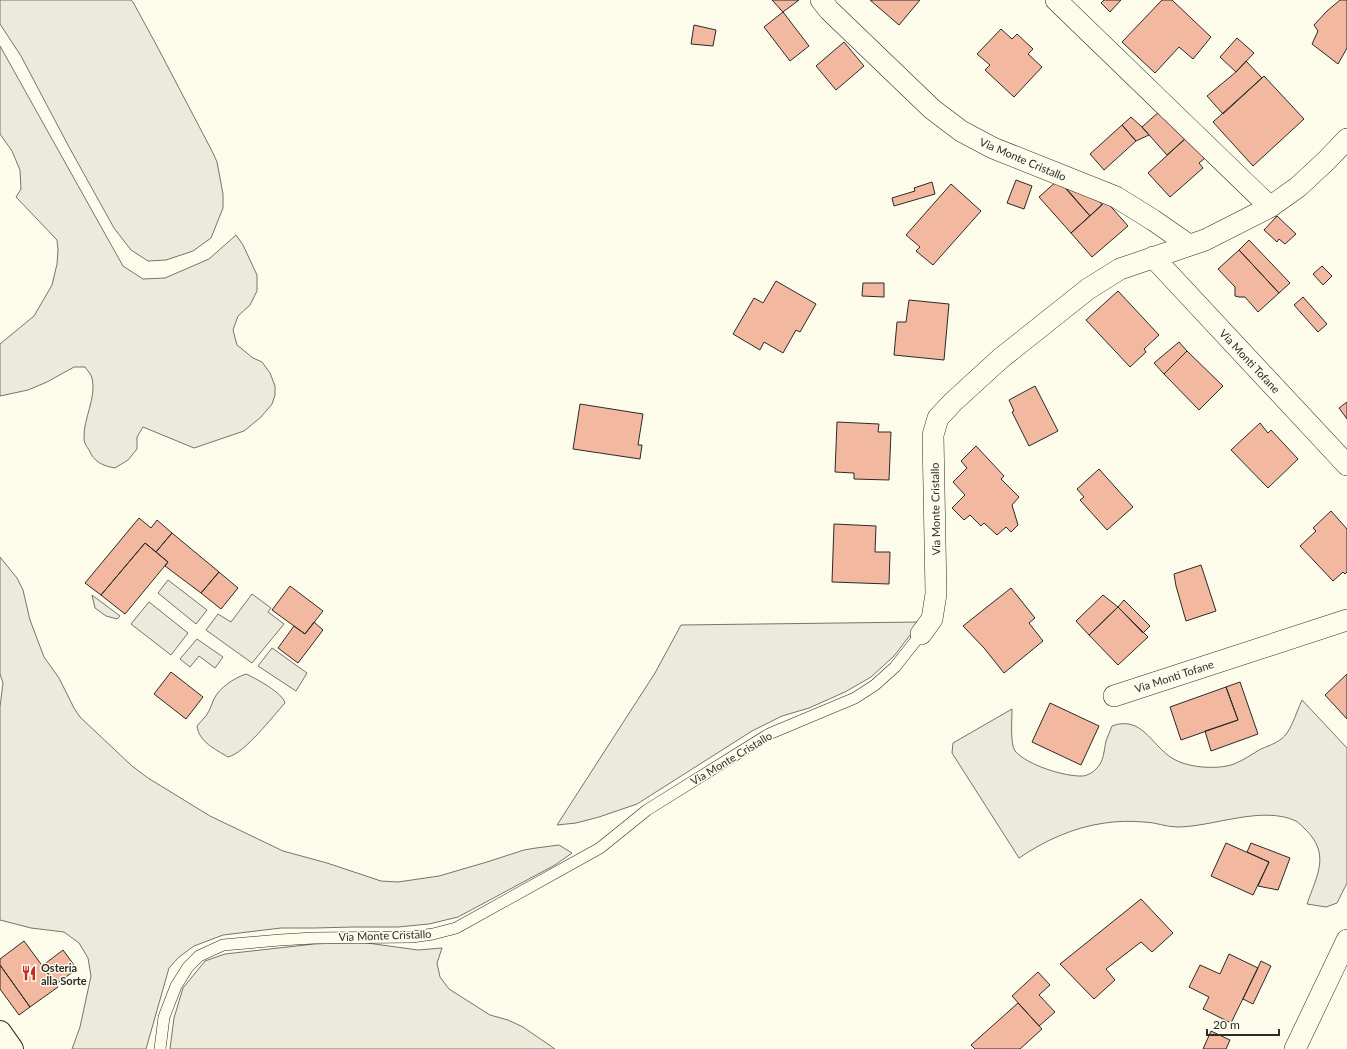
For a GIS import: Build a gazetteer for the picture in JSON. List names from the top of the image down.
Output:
{
  "streets": {
    "street": ["Via Monte Cristallo", "Via Monti Tofane"]
  },
  "crossings": [
    ["Via Monte Cristallo", "Via Monti Tofane"]
  ],
  "places": {
    "restaurant": ["Osteria alla Sorte"]
  },
  "scale_bar": "20 m"
}
